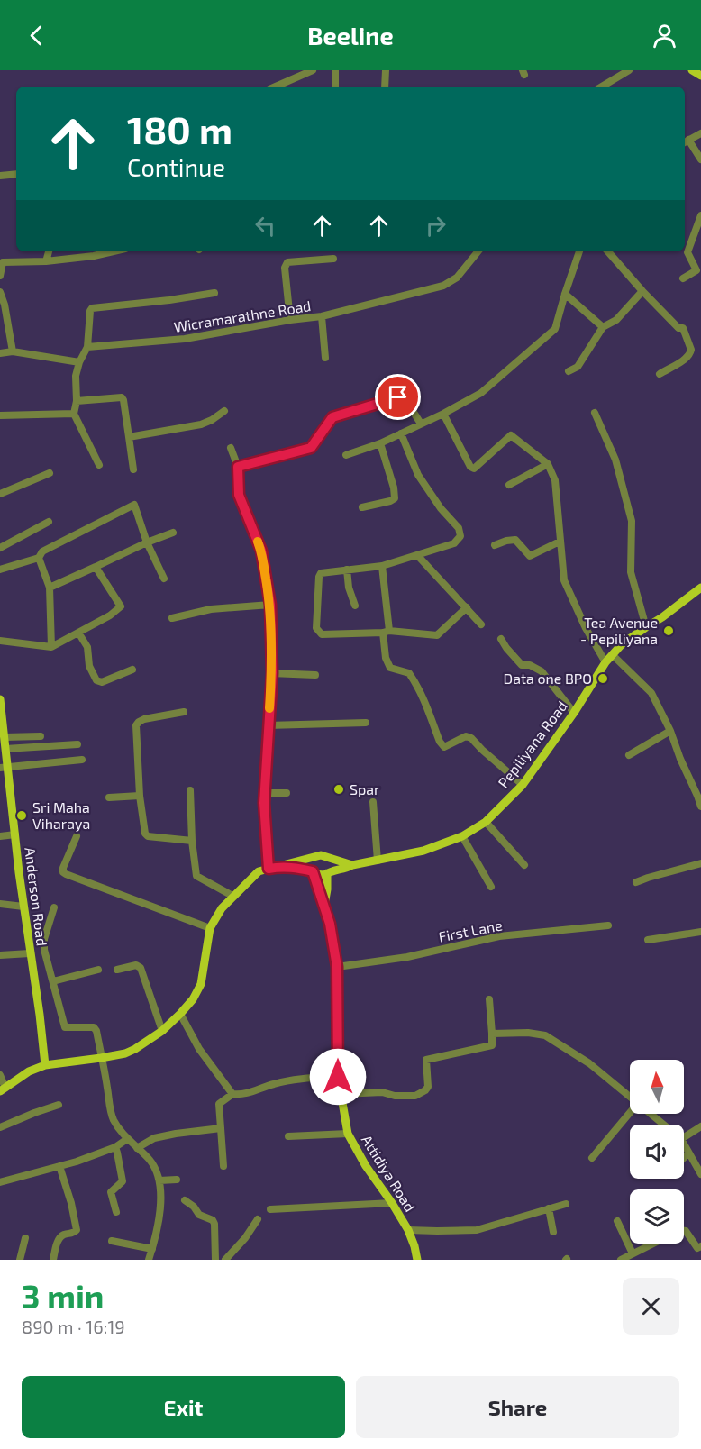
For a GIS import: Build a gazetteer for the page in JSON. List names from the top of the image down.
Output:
{
  "streets": {
    "main road": ["Pepiliyana Road", "Anderson Road", "Attidiya Road"],
    "street": ["Wicramarathne Road", "First Lane"]
  },
  "crossings": [
    ["Pepiliyana Road", "Attidiya Road"],
    ["First Lane", "Attidiya Road"]
  ],
  "places": [
    "Tea Avenue - Pepiliyana",
    "Data one BPO",
    "Spar",
    "Sri Maha Viharaya"
  ],
  "north": "top",
  "page": {
    "header": "Beeline",
    "turn": ["180 m", "Continue"],
    "heading": ["3 min", "890 m · 16:19"],
    "buttons": ["Exit", "Share"]
  }
}
